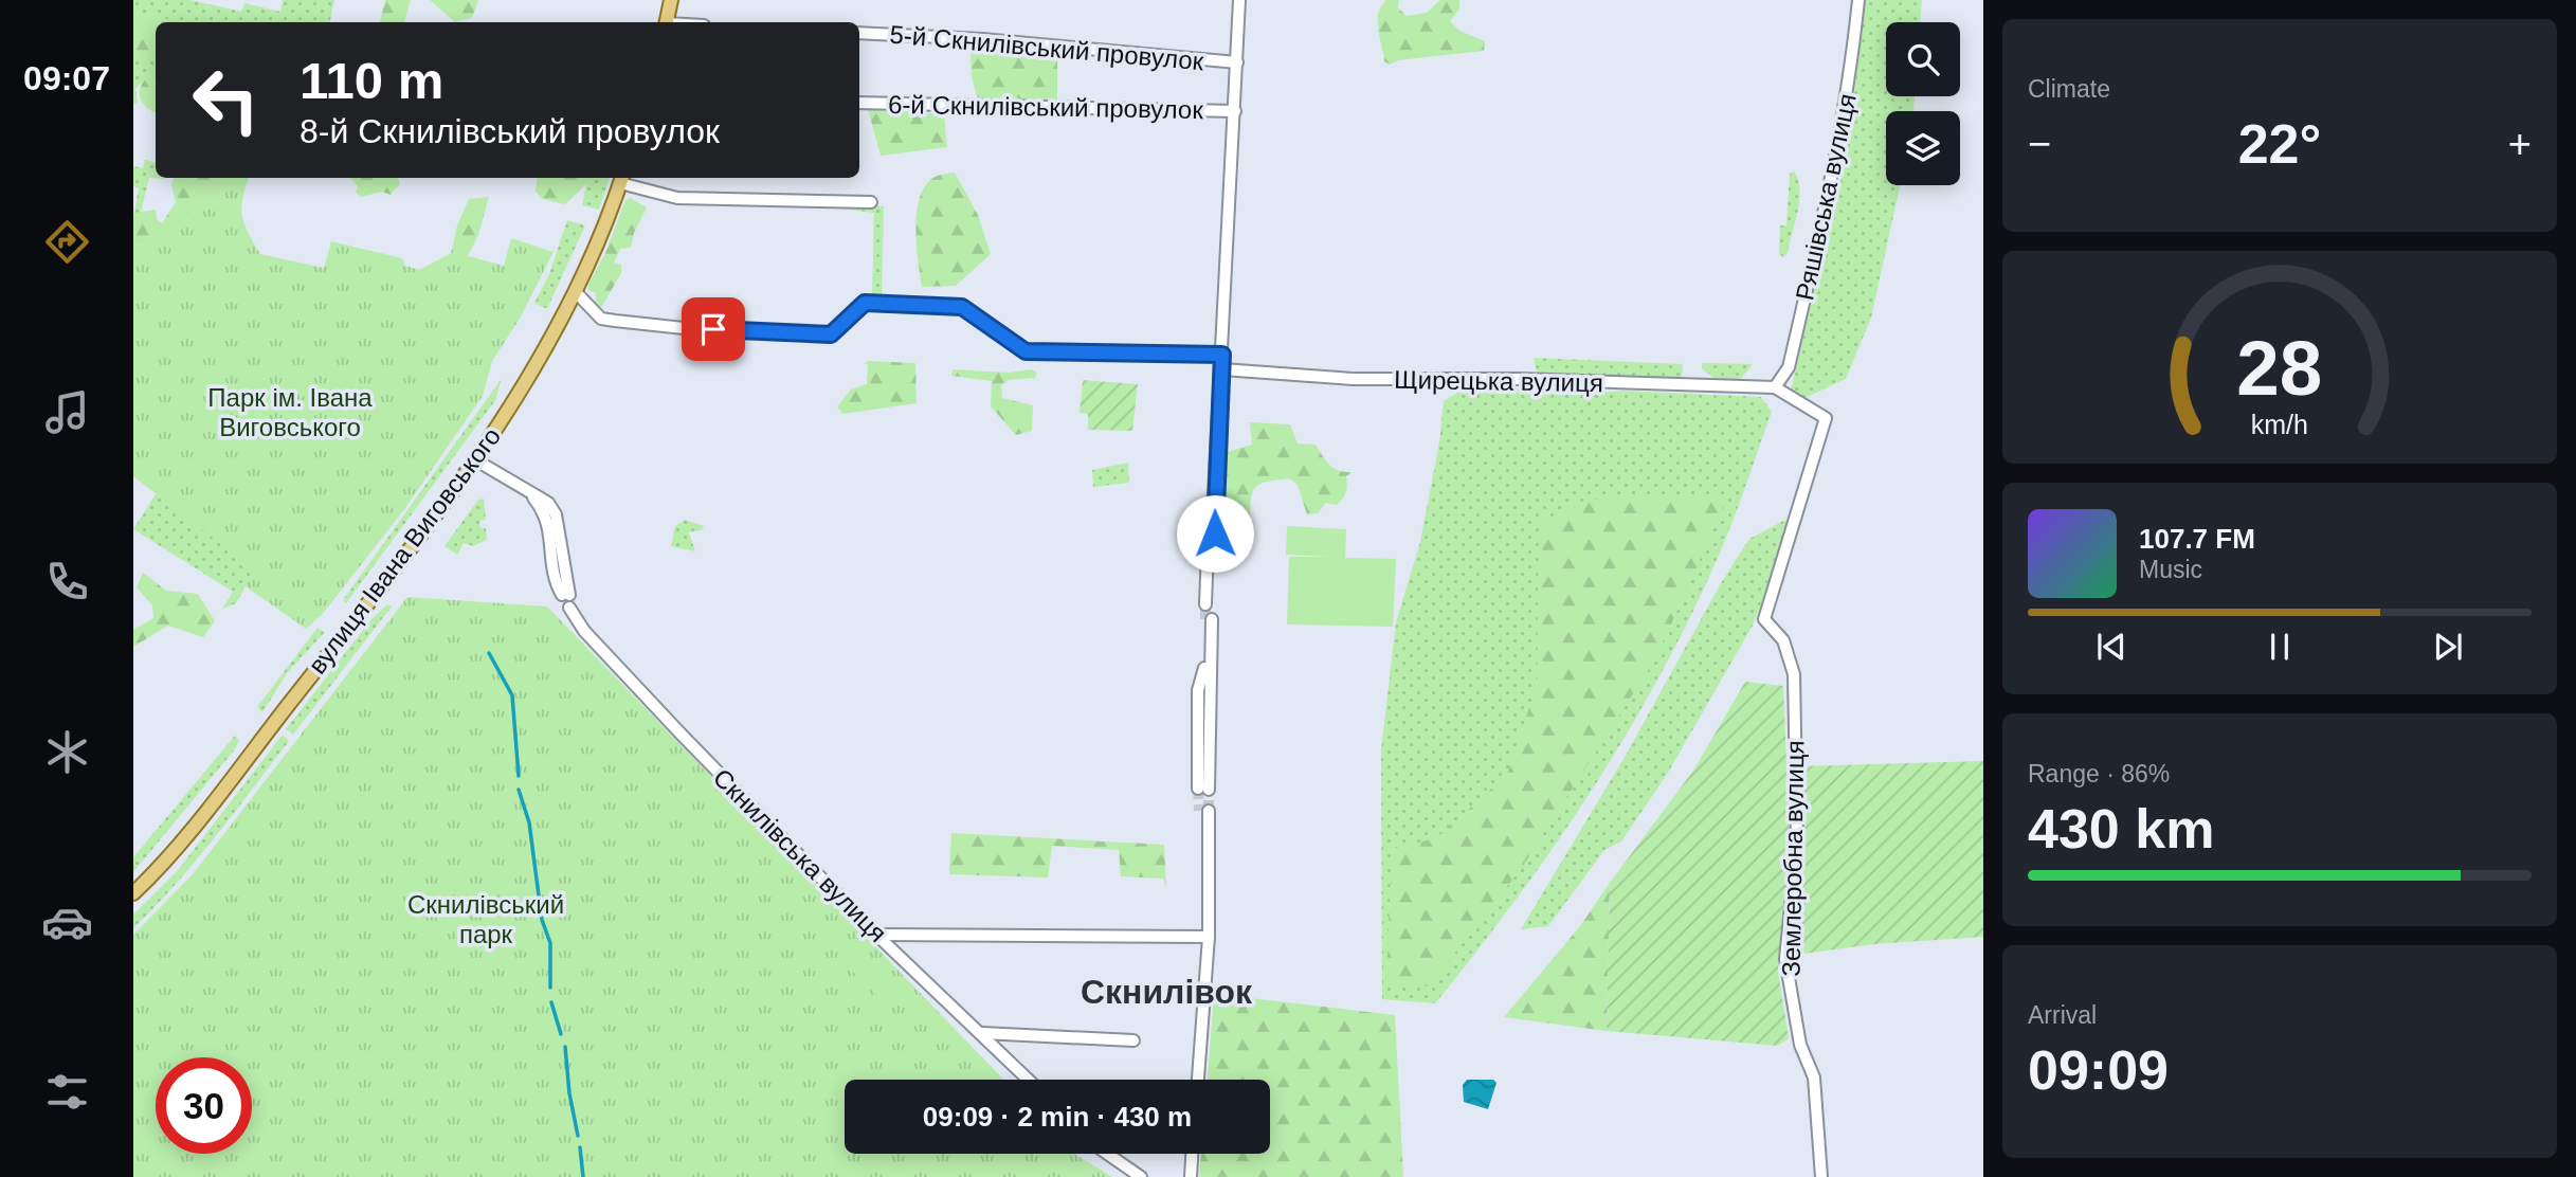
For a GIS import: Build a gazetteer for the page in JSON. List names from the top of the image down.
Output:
{
  "streets": {
    "main road": ["вулиця Івана Виговського"],
    "street": [
      "5-й Скнилівський провулок",
      "6-й Скнилівський провулок",
      "Ряшівська вулиця",
      "Щирецька вулиця",
      "Скнилівська вулиця",
      "Землеробна вулиця"
    ]
  },
  "crossings": [
    ["Ряшівська вулиця", "Щирецька вулиця"],
    ["Ряшівська вулиця", "Землеробна вулиця"],
    ["Щирецька вулиця", "Землеробна вулиця"]
  ],
  "districts": ["Скнилівок"],
  "parks": ["Парк ім. Івана Виговського", "Скнилівський парк"],
  "page": {
    "tabs": "09:07",
    "tile": [
      "Climate",
      ["Range · 86%", "430 km"],
      ["Arrival", "09:09"]
    ],
    "turn": ["110 m", "8-й Скнилівський провулок"],
    "heat": ["−", "22°", "+"],
    "song": ["107.7 FM", "Music"],
    "limit": "30",
    "trip": "09:09 · 2 min · 430 m",
    "gauge": ["28", "km/h"]
  }
}
